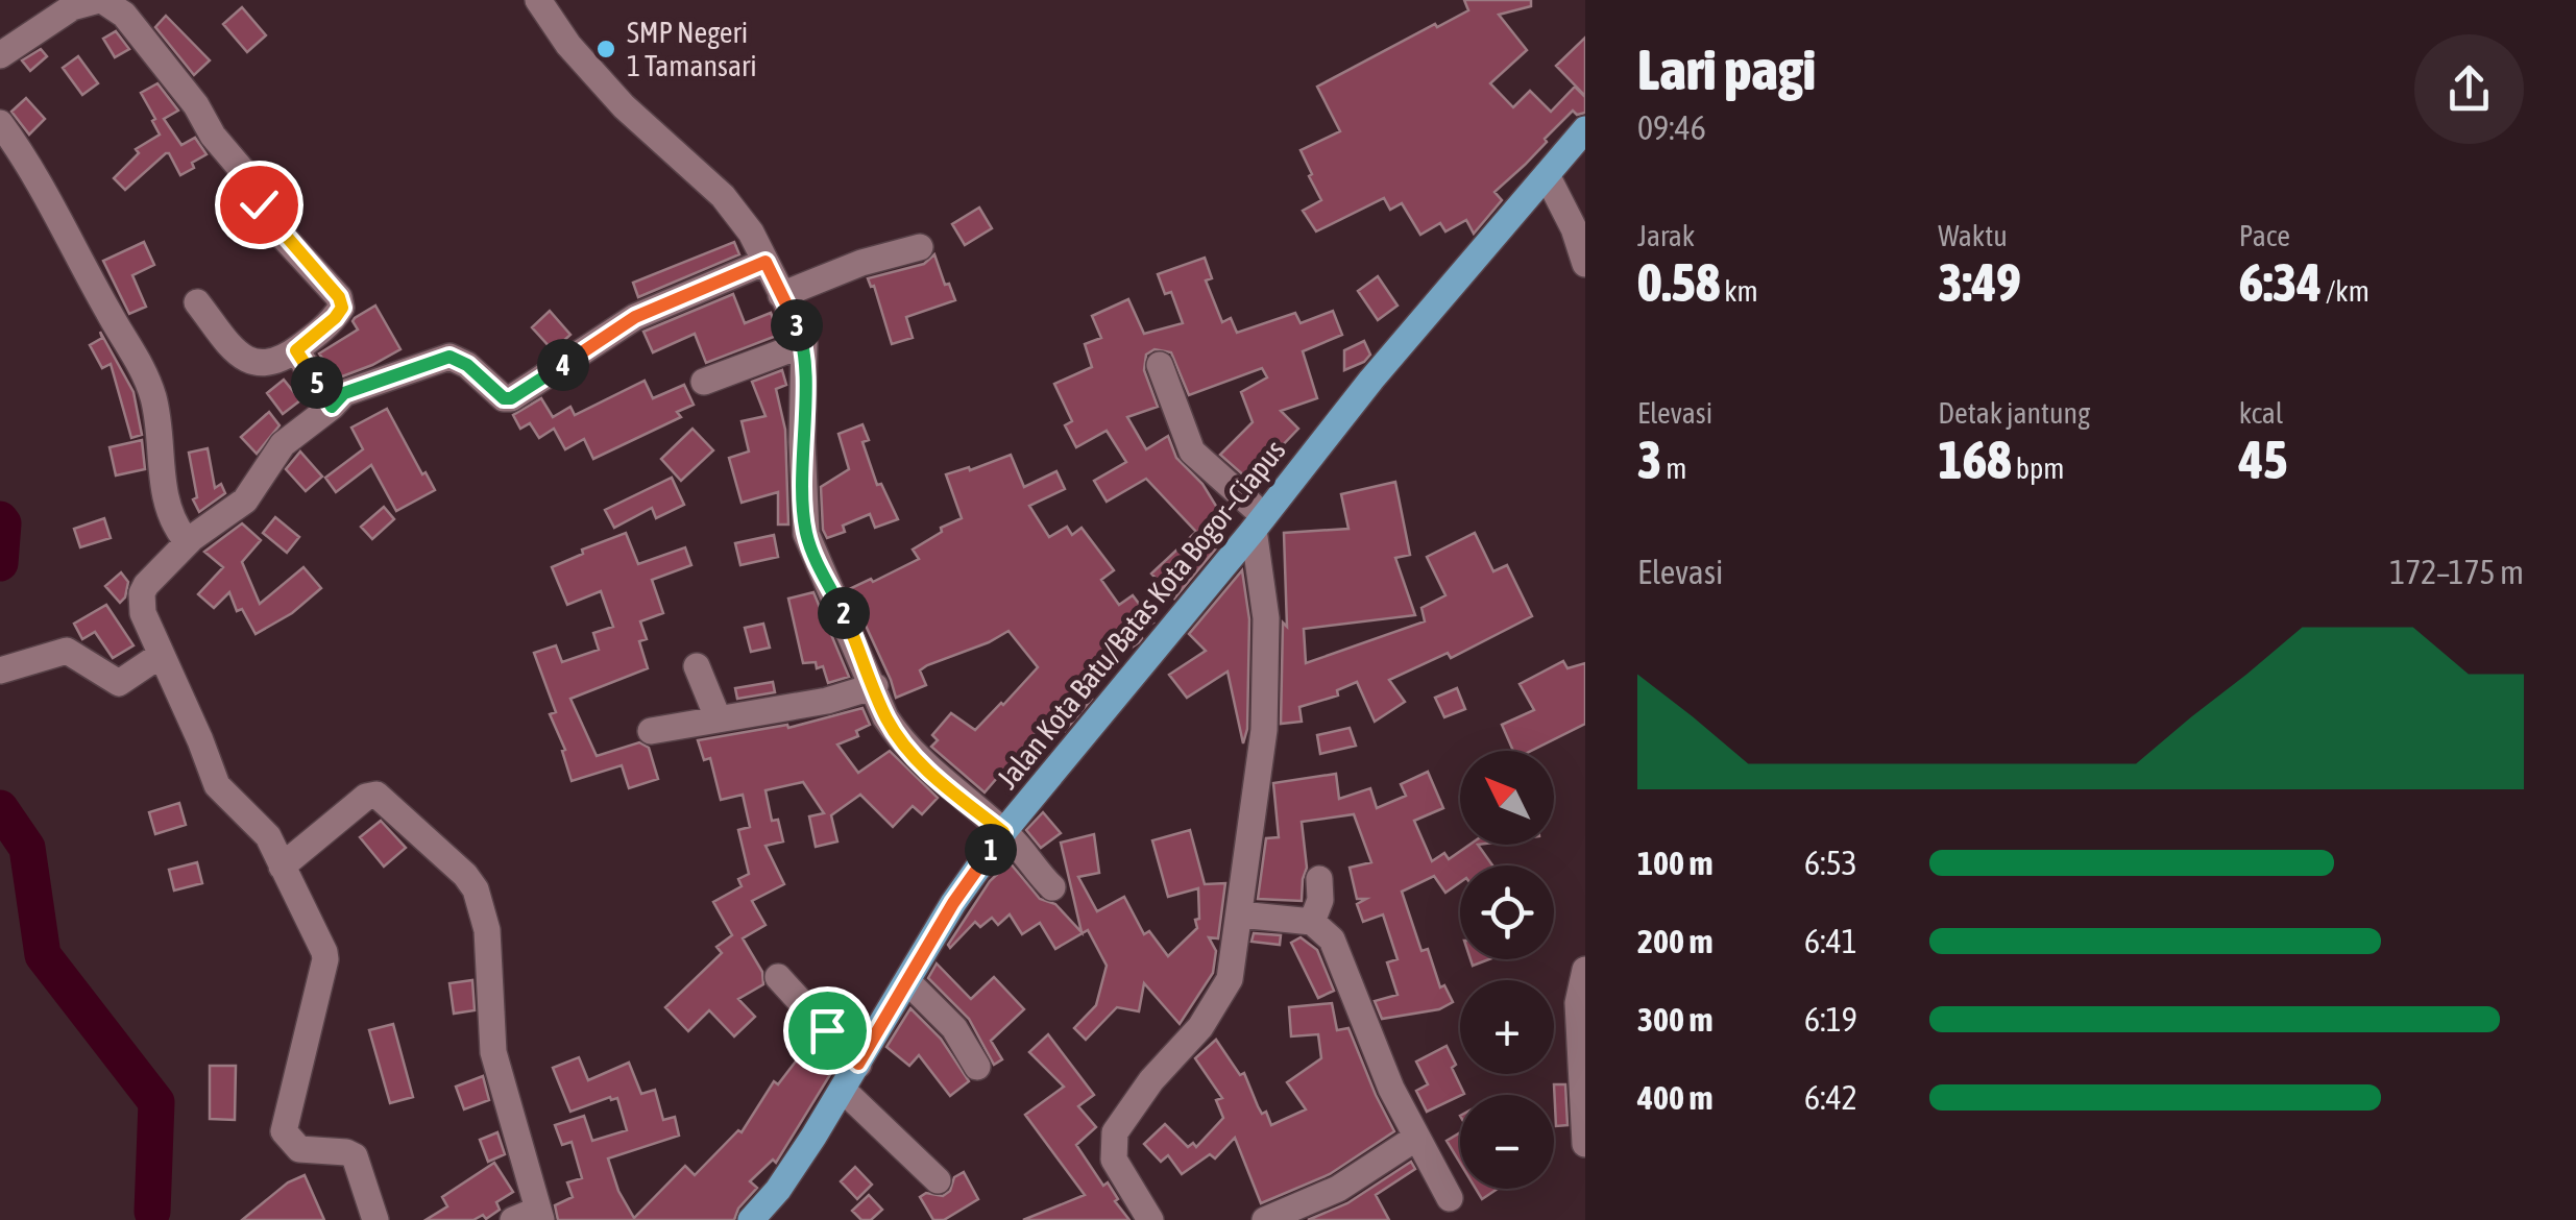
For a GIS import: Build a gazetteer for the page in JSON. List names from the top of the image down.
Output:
{
  "streets": {
    "main road": ["Jalan Kota Batu/Batas Kota Bogor–Ciapus"]
  },
  "places": ["SMP Negeri 1 Tamansari"],
  "north": "top left",
  "page": {
    "heading": ["Lari pagi", "09:46"],
    "stats": [
      ["Jarak", "0.58 km"],
      ["Waktu", "3:49"],
      ["Pace", "6:34 /km"],
      ["Elevasi", "3 m"],
      ["Detak jantung", "168 bpm"],
      ["kcal", "45"]
    ],
    "pins": [
      "3",
      "4",
      "5",
      "2",
      "1"
    ],
    "chart": ["Elevasi", "172–175 m"],
    "map_buttons": ["+", "−"],
    "list": [
      {
        "name": "100 m",
        "note": "6:53"
      },
      {
        "name": "200 m",
        "note": "6:41"
      },
      {
        "name": "300 m",
        "note": "6:19"
      },
      {
        "name": "400 m",
        "note": "6:42"
      }
    ]
  }
}
